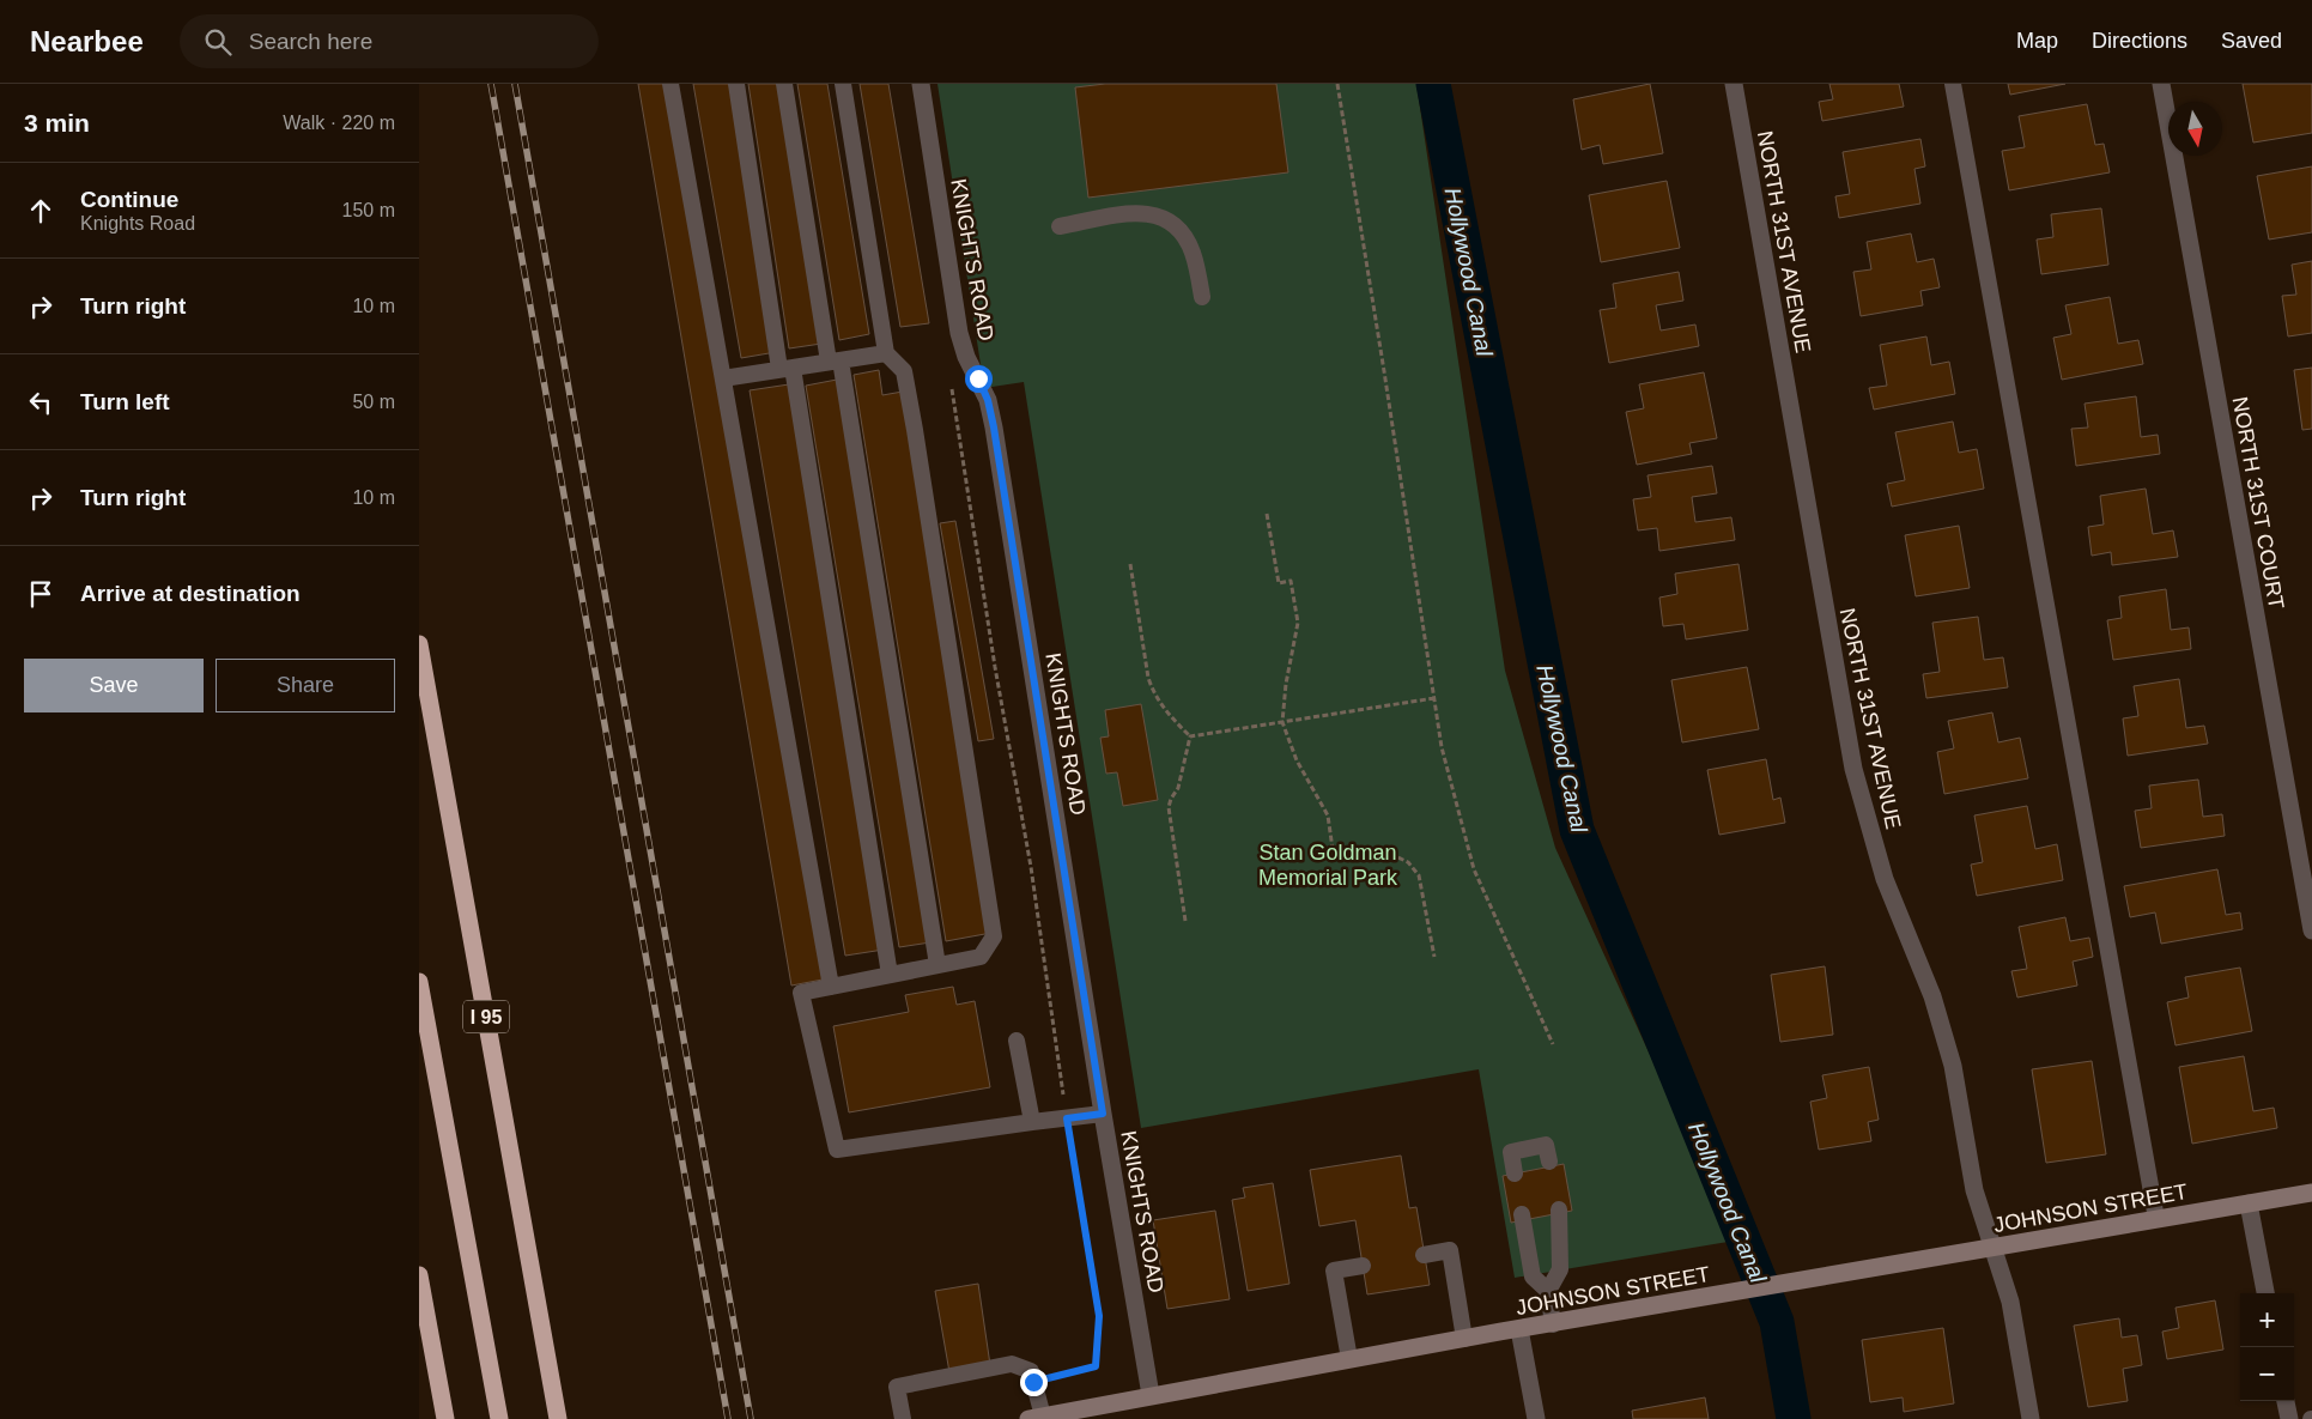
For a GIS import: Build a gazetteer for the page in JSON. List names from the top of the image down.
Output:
{
  "streets": {
    "highway": ["I 95"],
    "street": [
      "NORTH 31ST AVENUE",
      "KNIGHTS ROAD",
      "NORTH 31ST COURT",
      "JOHNSON STREET"
    ]
  },
  "crossings": [
    ["NORTH 31ST AVENUE", "JOHNSON STREET"],
    ["KNIGHTS ROAD", "JOHNSON STREET"]
  ],
  "water": ["Hollywood Canal"],
  "parks": ["Stan Goldman Memorial Park"],
  "north": "bottom",
  "page": {
    "header": "Nearbee",
    "search": "Search here",
    "nav": ["Map", "Directions", "Saved"],
    "heading": ["3 min", "Walk · 220 m"],
    "list": [
      ["Continue", "Knights Road", "150 m"],
      ["Turn right", "10 m"],
      ["Turn left", "50 m"],
      ["Turn right", "10 m"],
      "Arrive at destination"
    ],
    "buttons": ["Save", "Share"],
    "map_buttons": ["+", "−"]
  }
}
